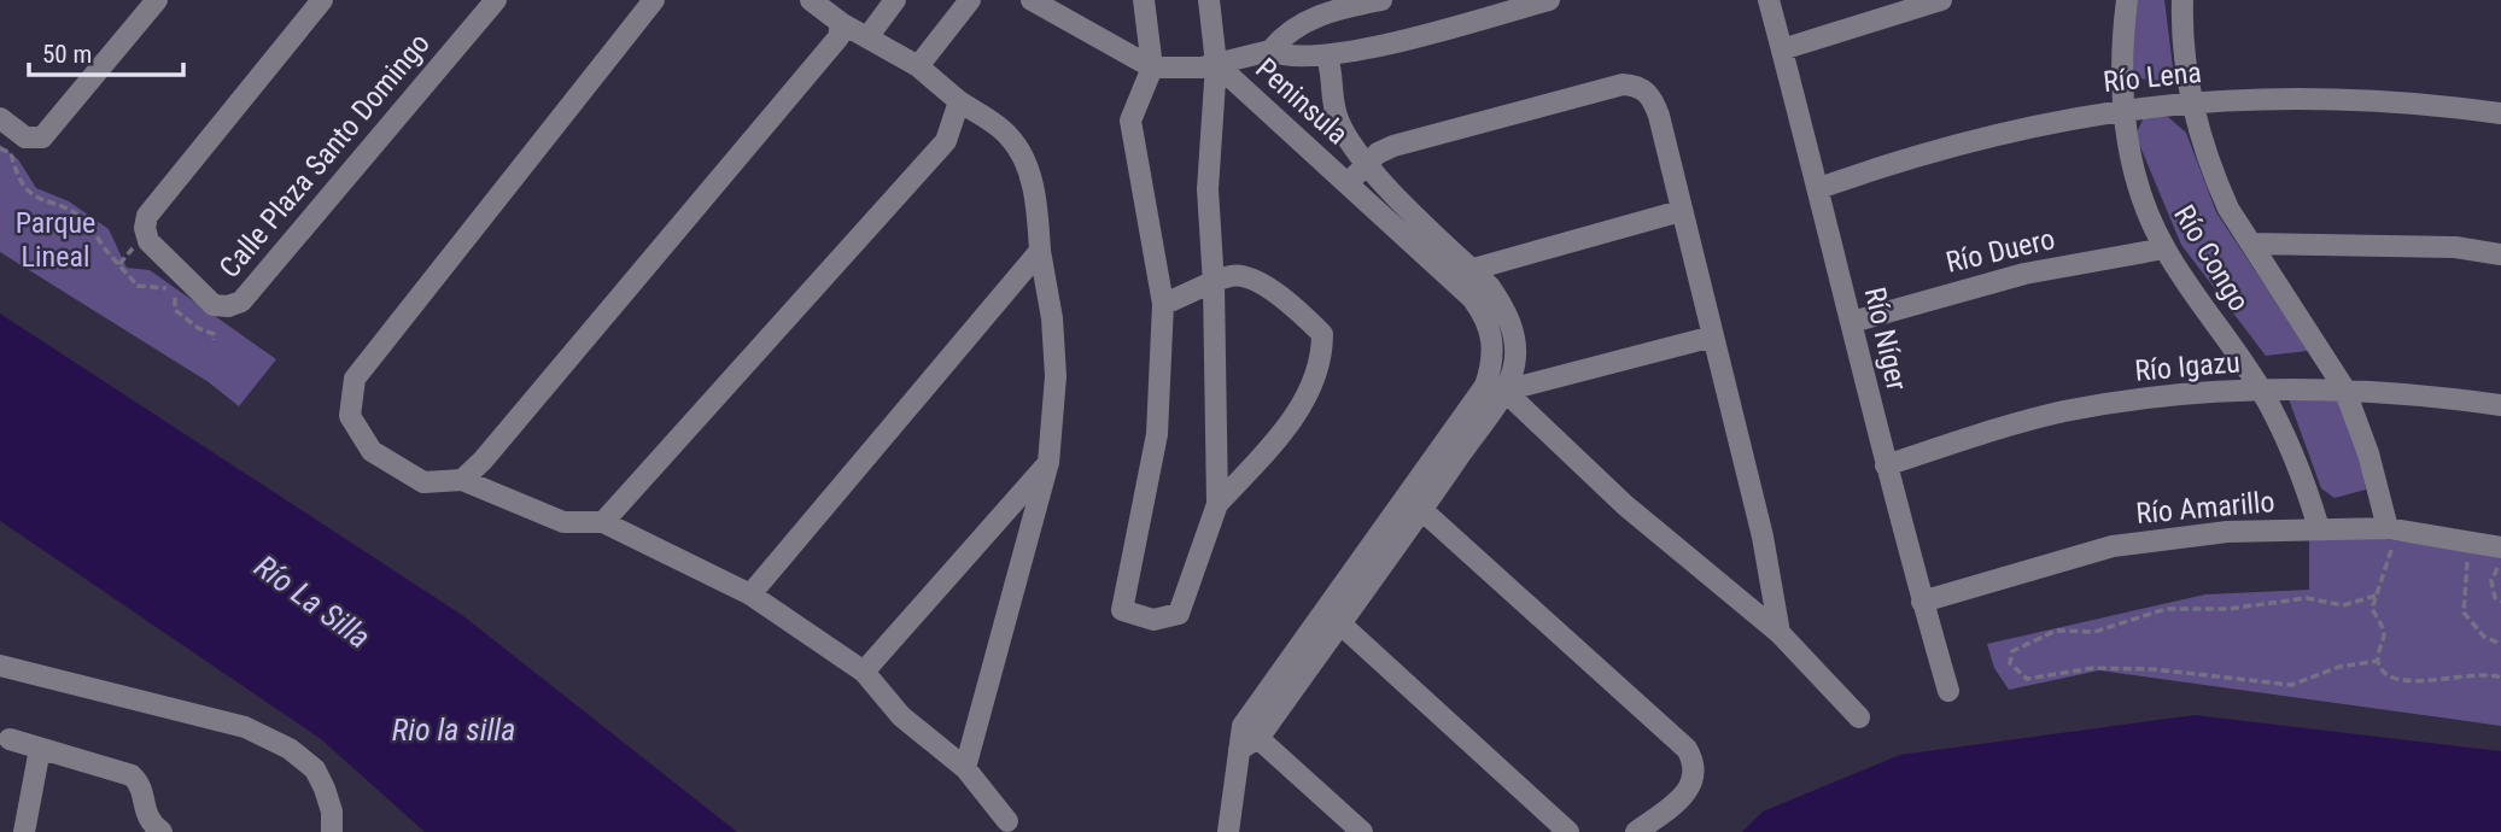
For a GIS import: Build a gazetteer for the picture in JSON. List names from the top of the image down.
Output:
{
  "streets": {
    "street": [
      "Río Lena",
      "Peninsula",
      "Calle Plaza Santo Domingo",
      "Río Duero",
      "Río Congo",
      "Río Níger",
      "Río Igazu",
      "Río Amarillo"
    ]
  },
  "crossings": [
    ["Río Lena", "Río Congo"],
    ["Río Lena", "Río Níger"],
    ["Río Duero", "Río Congo"],
    ["Río Duero", "Río Níger"],
    ["Río Congo", "Río Igazu"],
    ["Río Congo", "Río Amarillo"],
    ["Río Níger", "Río Igazu"],
    ["Río Níger", "Río Amarillo"]
  ],
  "water": ["Río La Silla", "Rio la silla"],
  "parks": ["Parque Lineal"],
  "scale_bar": "50 m"
}
